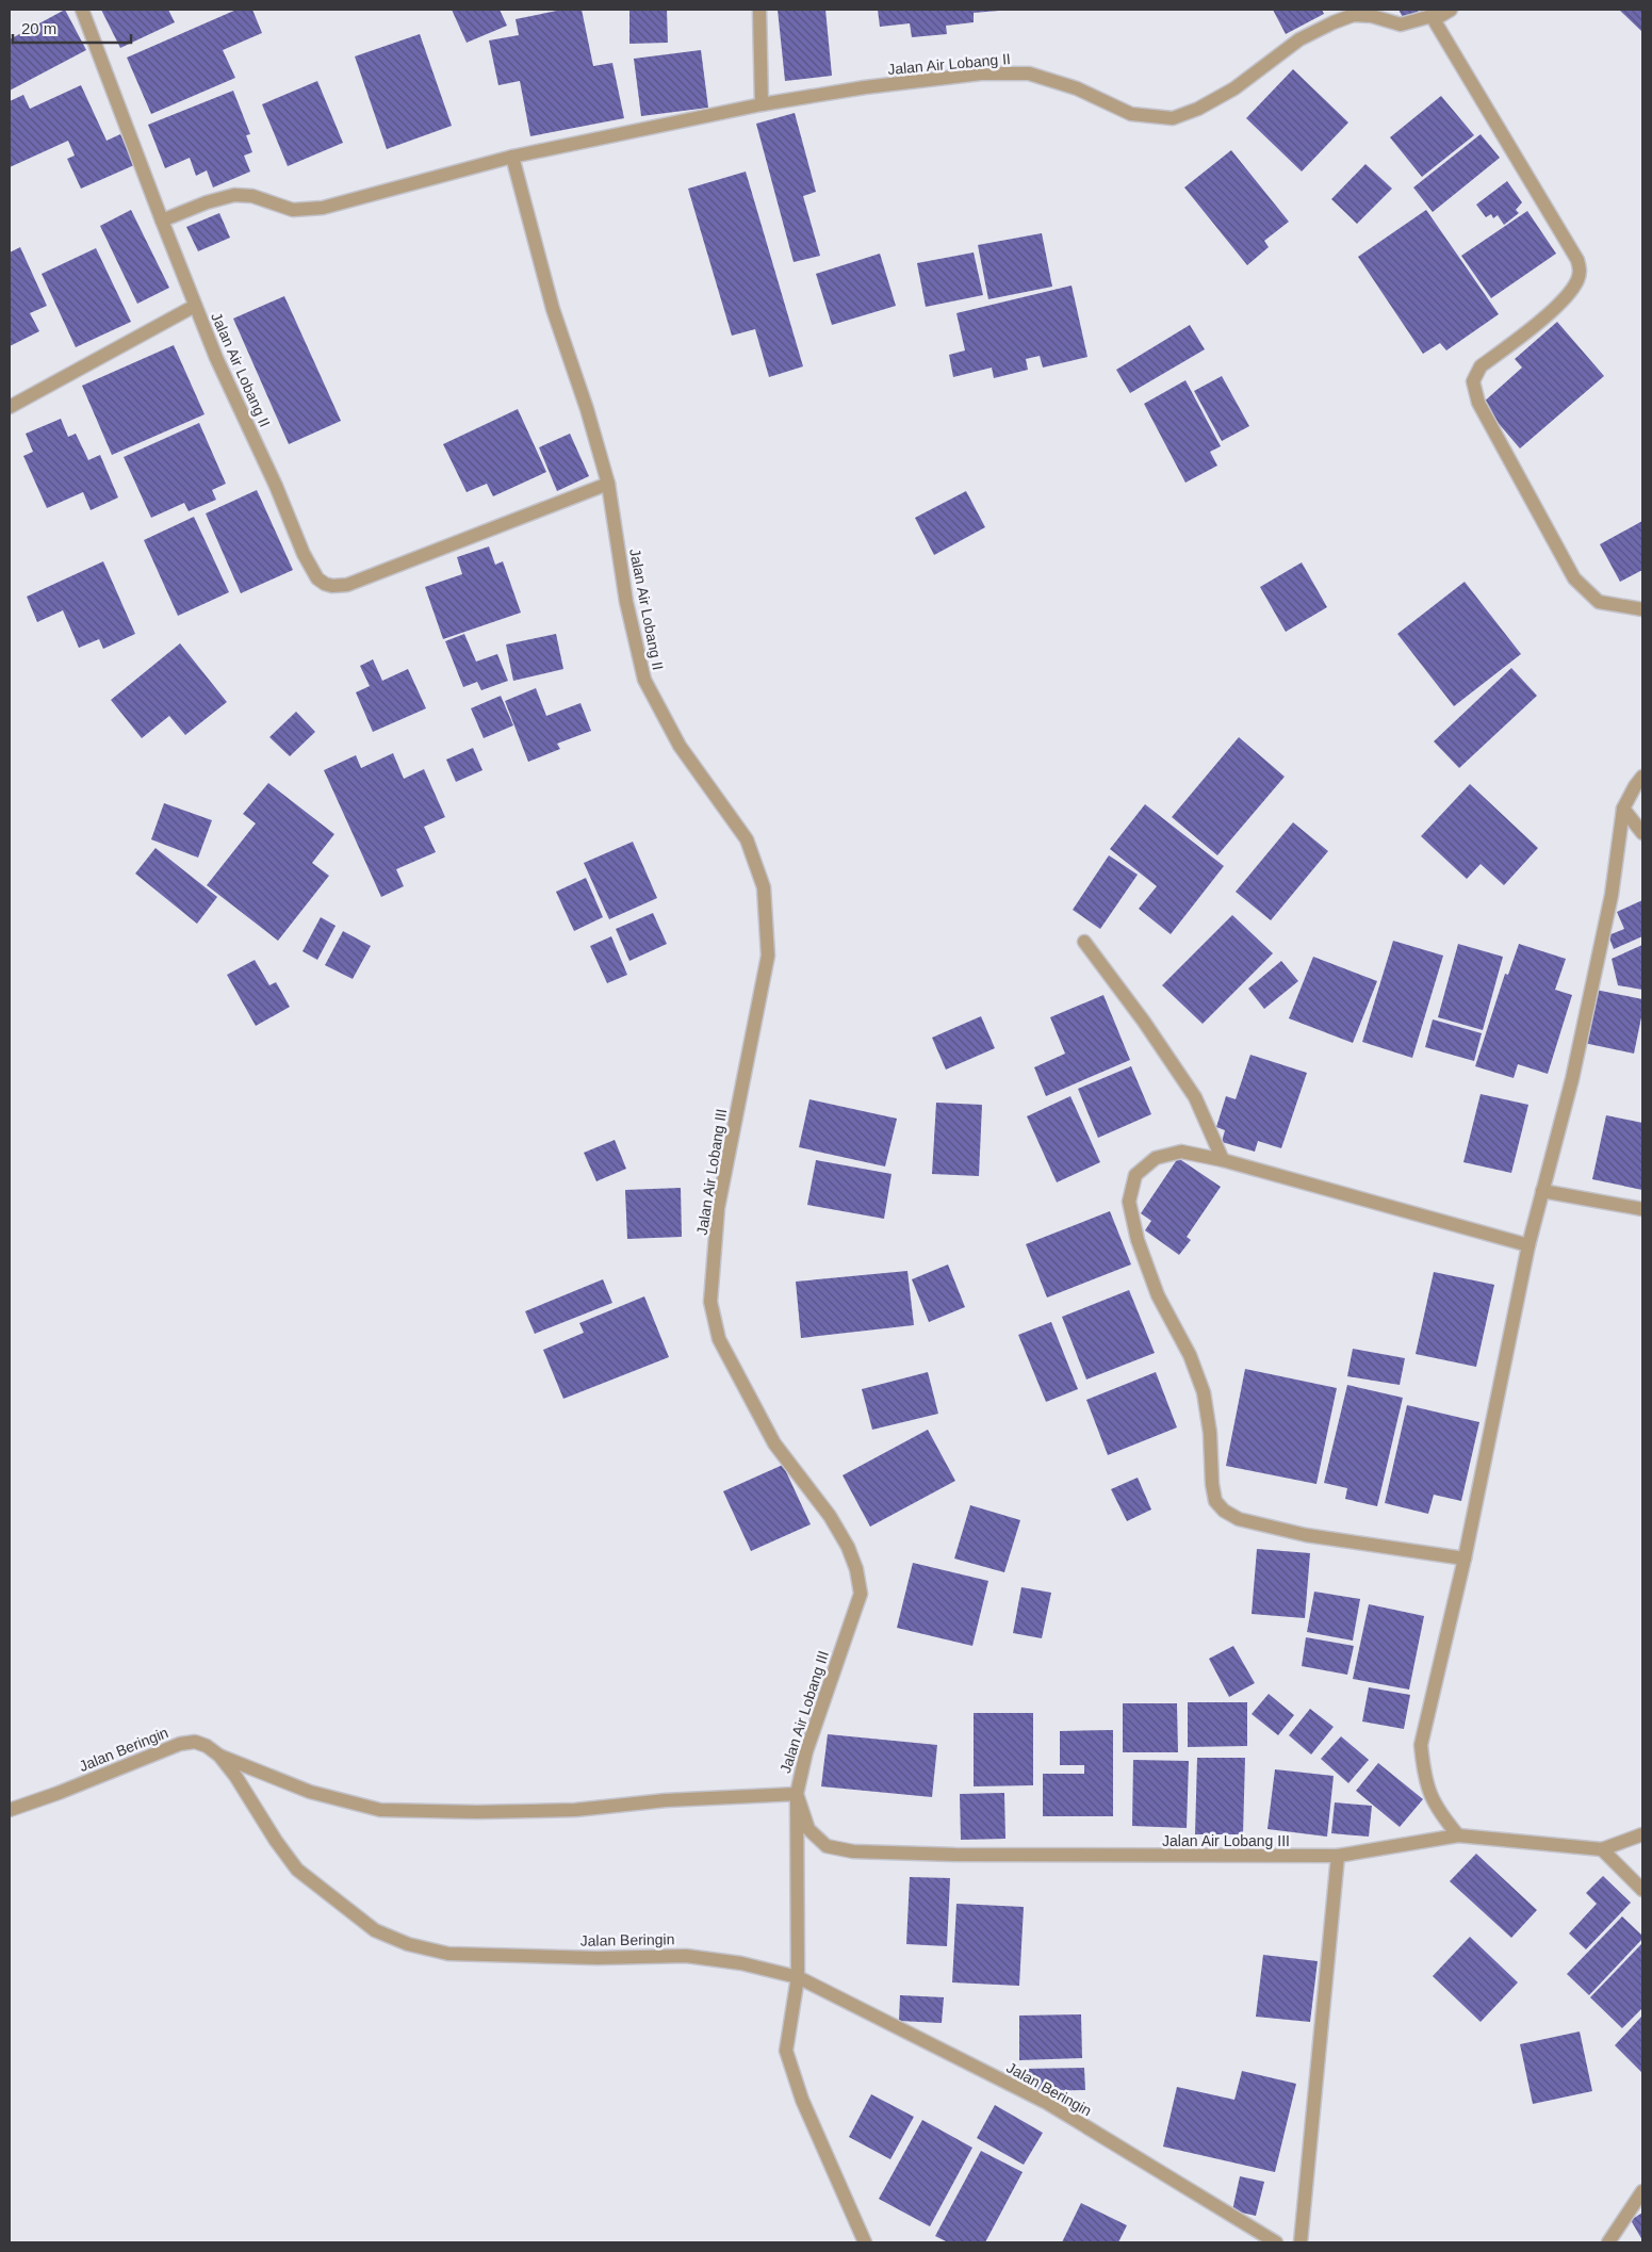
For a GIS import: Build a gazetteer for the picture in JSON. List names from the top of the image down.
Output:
{
  "streets": {
    "street": ["Jalan Air Lobang II", "Jalan Air Lobang III", "Jalan Beringin"]
  },
  "crossings": [
    ["Jalan Air Lobang II", "Jalan Air Lobang III"]
  ],
  "scale_bar": "20 m"
}
